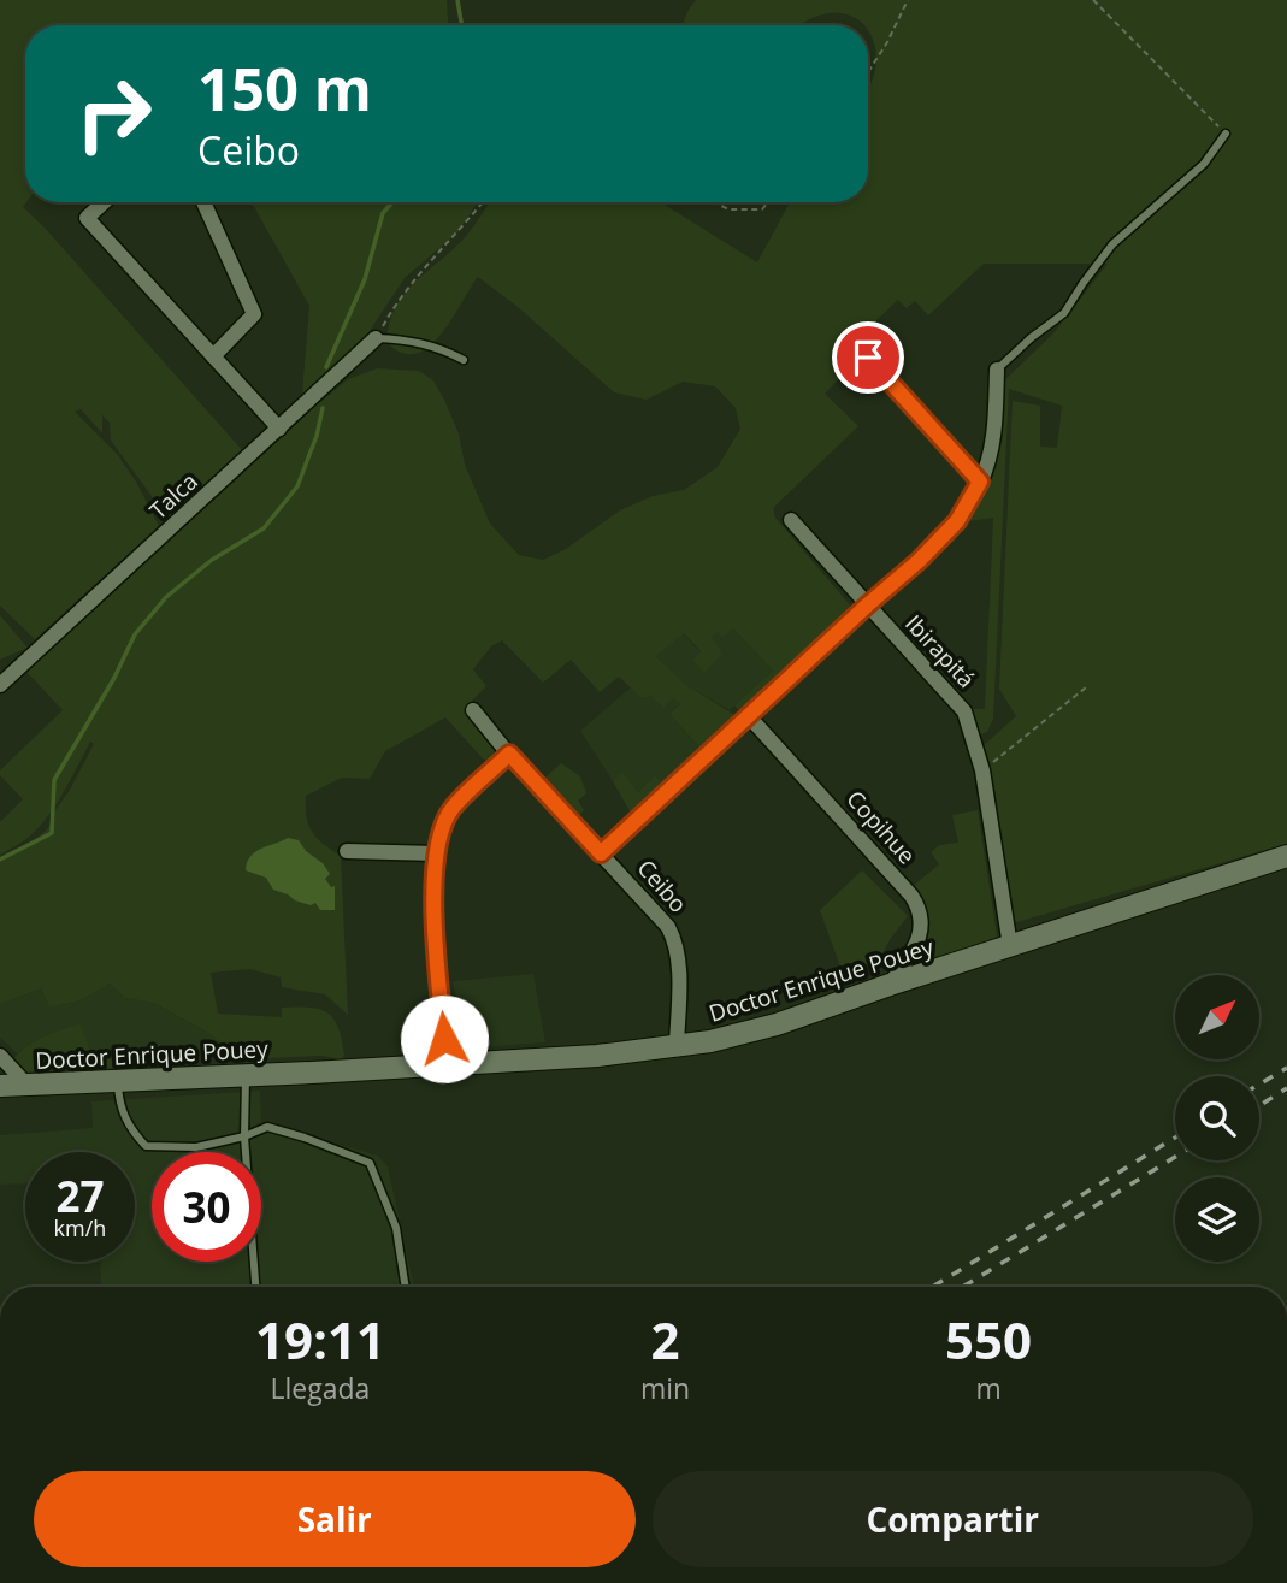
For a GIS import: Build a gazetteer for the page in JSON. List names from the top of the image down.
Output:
{
  "streets": {
    "street": [
      "Talca",
      "Ibirapitá",
      "Copihue",
      "Ceibo",
      "Doctor Enrique Pouey"
    ]
  },
  "crossings": [
    ["Ibirapitá", "Doctor Enrique Pouey"],
    ["Copihue", "Doctor Enrique Pouey"],
    ["Ceibo", "Doctor Enrique Pouey"]
  ],
  "north": "top right",
  "page": {
    "turn": ["150 m", "Ceibo"],
    "speed": "27 km/h",
    "limit": "30",
    "eta": [
      "19:11",
      "Llegada",
      "2",
      "min",
      "550",
      "m"
    ],
    "buttons": ["Salir", "Compartir"]
  }
}
